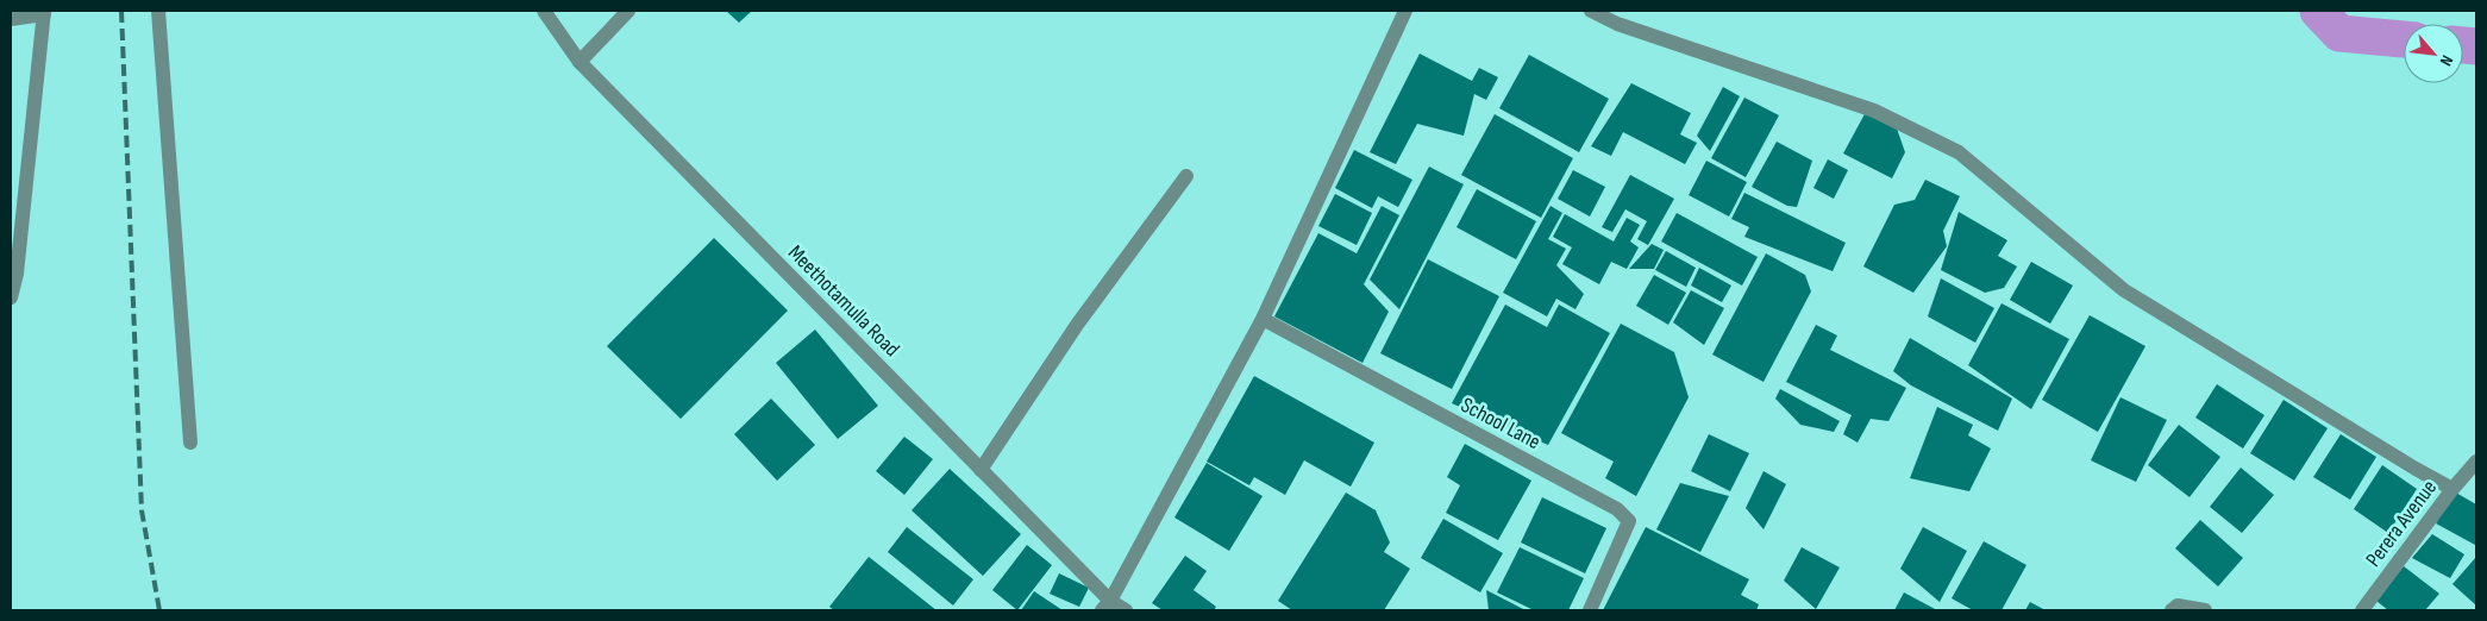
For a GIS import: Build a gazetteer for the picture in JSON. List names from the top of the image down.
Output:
{
  "streets": {
    "street": ["Meethotamulla Road", "School Lane", "Perera Avenue"]
  },
  "north": "bottom right"
}
